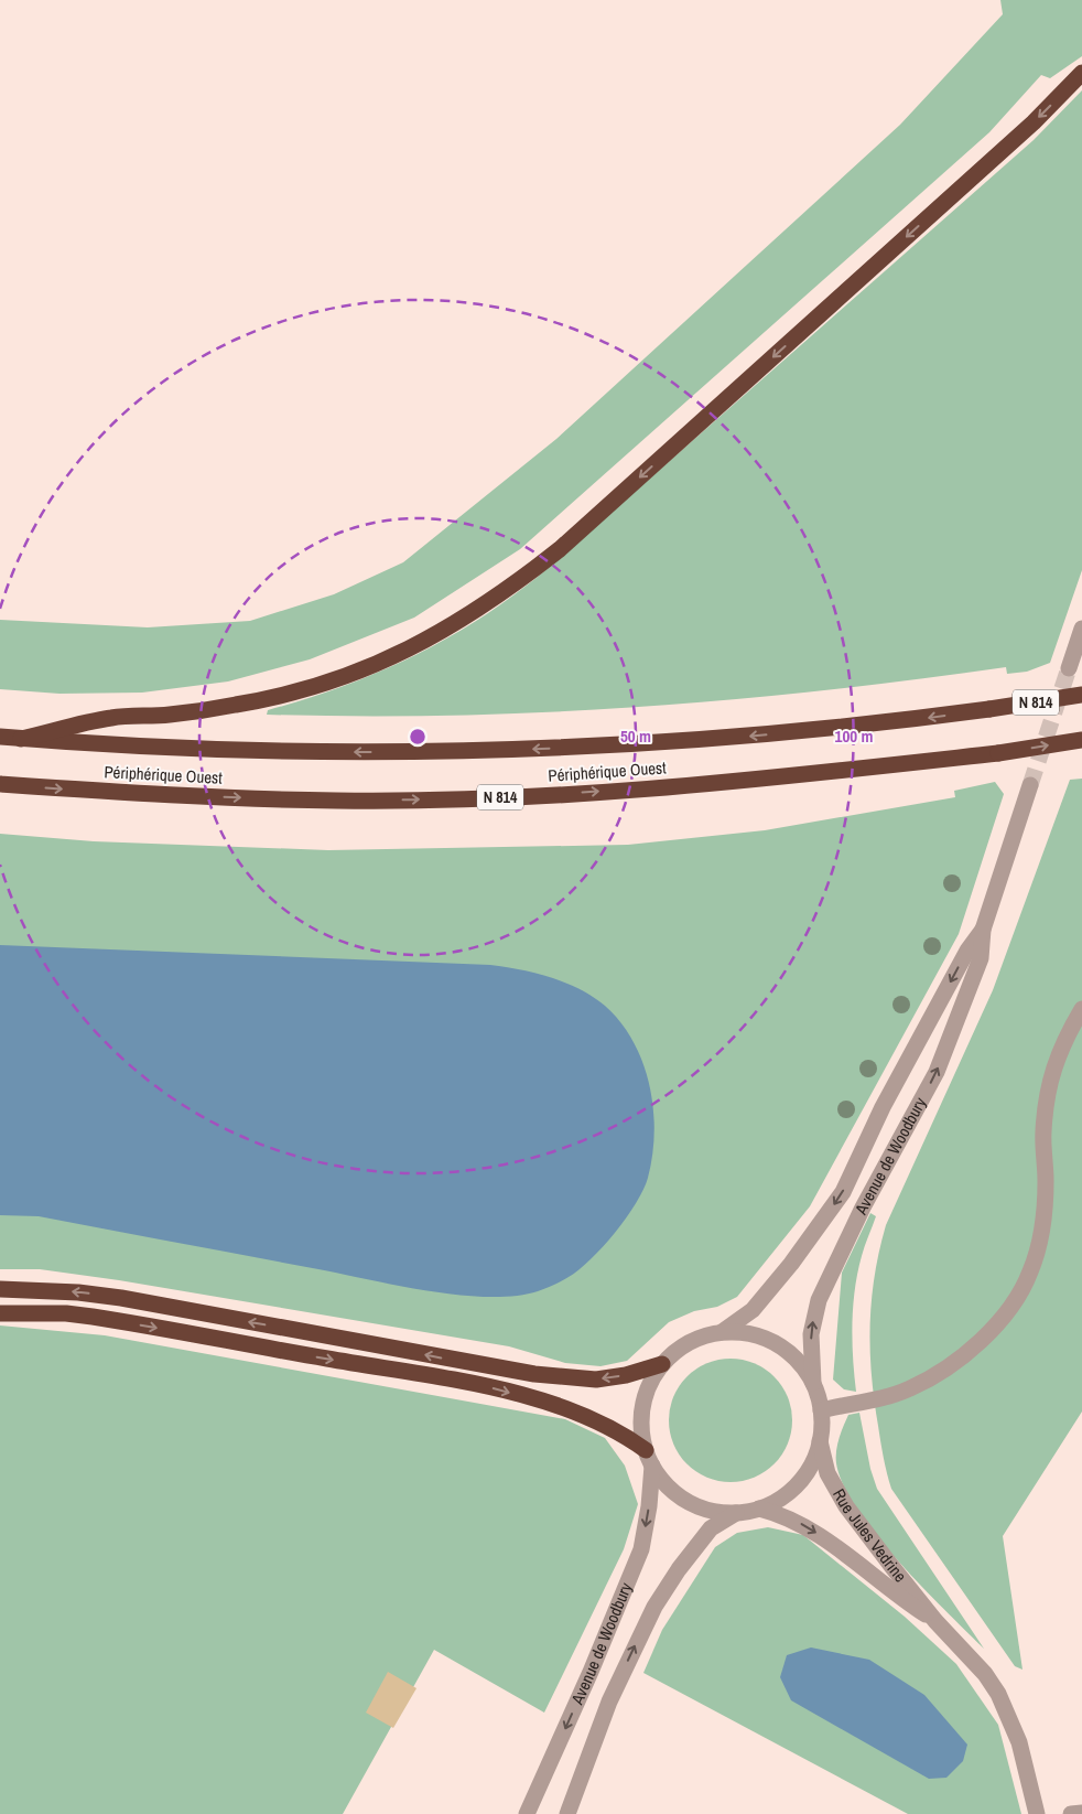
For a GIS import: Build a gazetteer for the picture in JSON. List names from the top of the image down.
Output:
{
  "streets": {
    "highway": ["N 814", "Périphérique Ouest"],
    "street": ["Avenue de Woodbury", "Rue Jules Vedrine"]
  },
  "crossings": [
    ["Avenue de Woodbury", "Rue Jules Vedrine"]
  ],
  "rings": ["50 m", "100 m"]
}
